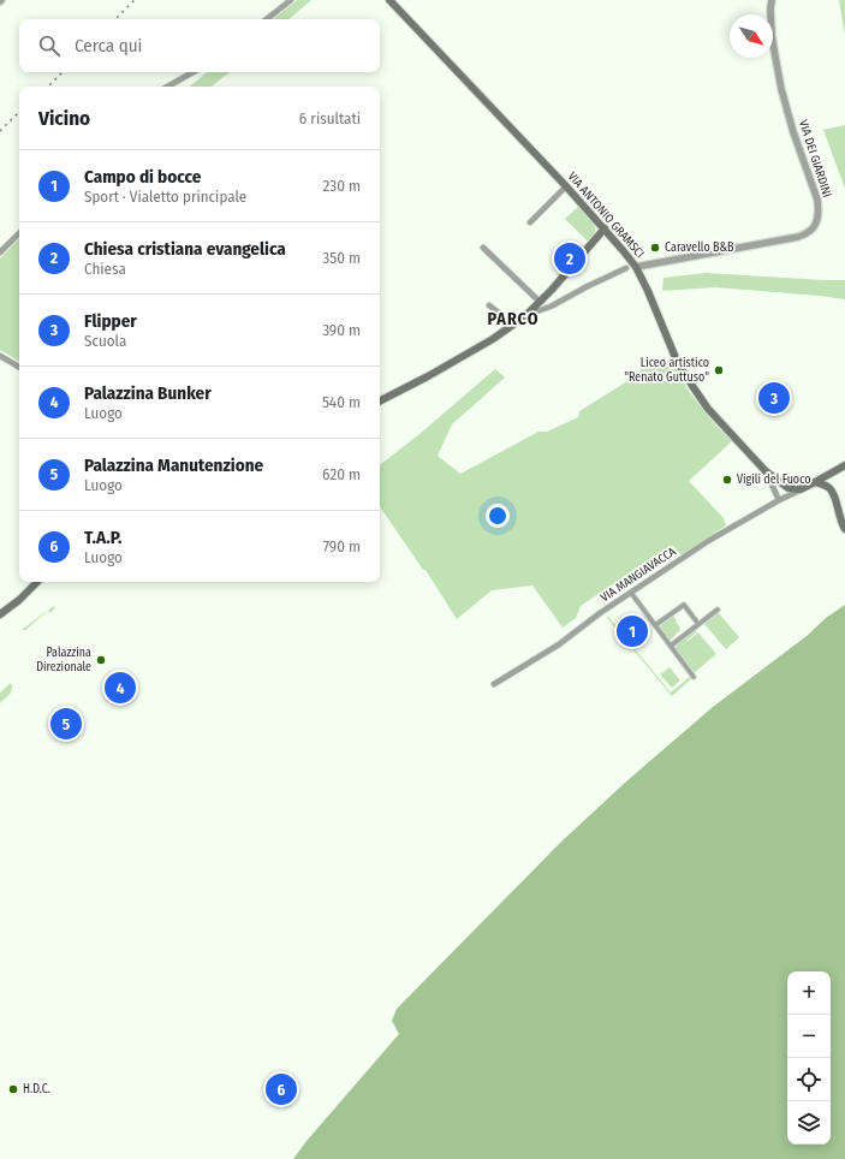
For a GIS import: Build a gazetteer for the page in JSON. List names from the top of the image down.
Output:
{
  "streets": {
    "main road": ["VIA ANTONIO GRAMSCI"],
    "street": ["VIA DEI GIARDINI", "VIA MANGIAVACCA"]
  },
  "crossings": [
    ["VIA DEI GIARDINI", "VIA ANTONIO GRAMSCI"],
    ["VIA ANTONIO GRAMSCI", "VIA MANGIAVACCA"]
  ],
  "districts": ["PARCO"],
  "places": [
    "Caravello B&B",
    "Liceo artistico \"Renato Guttuso\"",
    "Vigili del Fuoco",
    "Palazzina Direzionale",
    "H.D.C."
  ],
  "north": "bottom right",
  "page": {
    "search": "Cerca qui",
    "heading": ["Vicino", "6 risultati"],
    "list": [
      {
        "mark": "1",
        "name": "Campo di bocce",
        "note": "Sport · Vialetto principale",
        "value": "230 m"
      },
      {
        "mark": "2",
        "name": "Chiesa cristiana evangelica",
        "note": "Chiesa",
        "value": "350 m"
      },
      {
        "mark": "3",
        "name": "Flipper",
        "note": "Scuola",
        "value": "390 m"
      },
      {
        "mark": "4",
        "name": "Palazzina Bunker",
        "note": "Luogo",
        "value": "540 m"
      },
      {
        "mark": "5",
        "name": "Palazzina Manutenzione",
        "note": "Luogo",
        "value": "620 m"
      },
      {
        "mark": "6",
        "name": "T.A.P.",
        "note": "Luogo",
        "value": "790 m"
      }
    ],
    "pins": [
      "2",
      "3",
      "1",
      "4",
      "5",
      "6"
    ],
    "map_buttons": ["+", "−"]
  }
}
